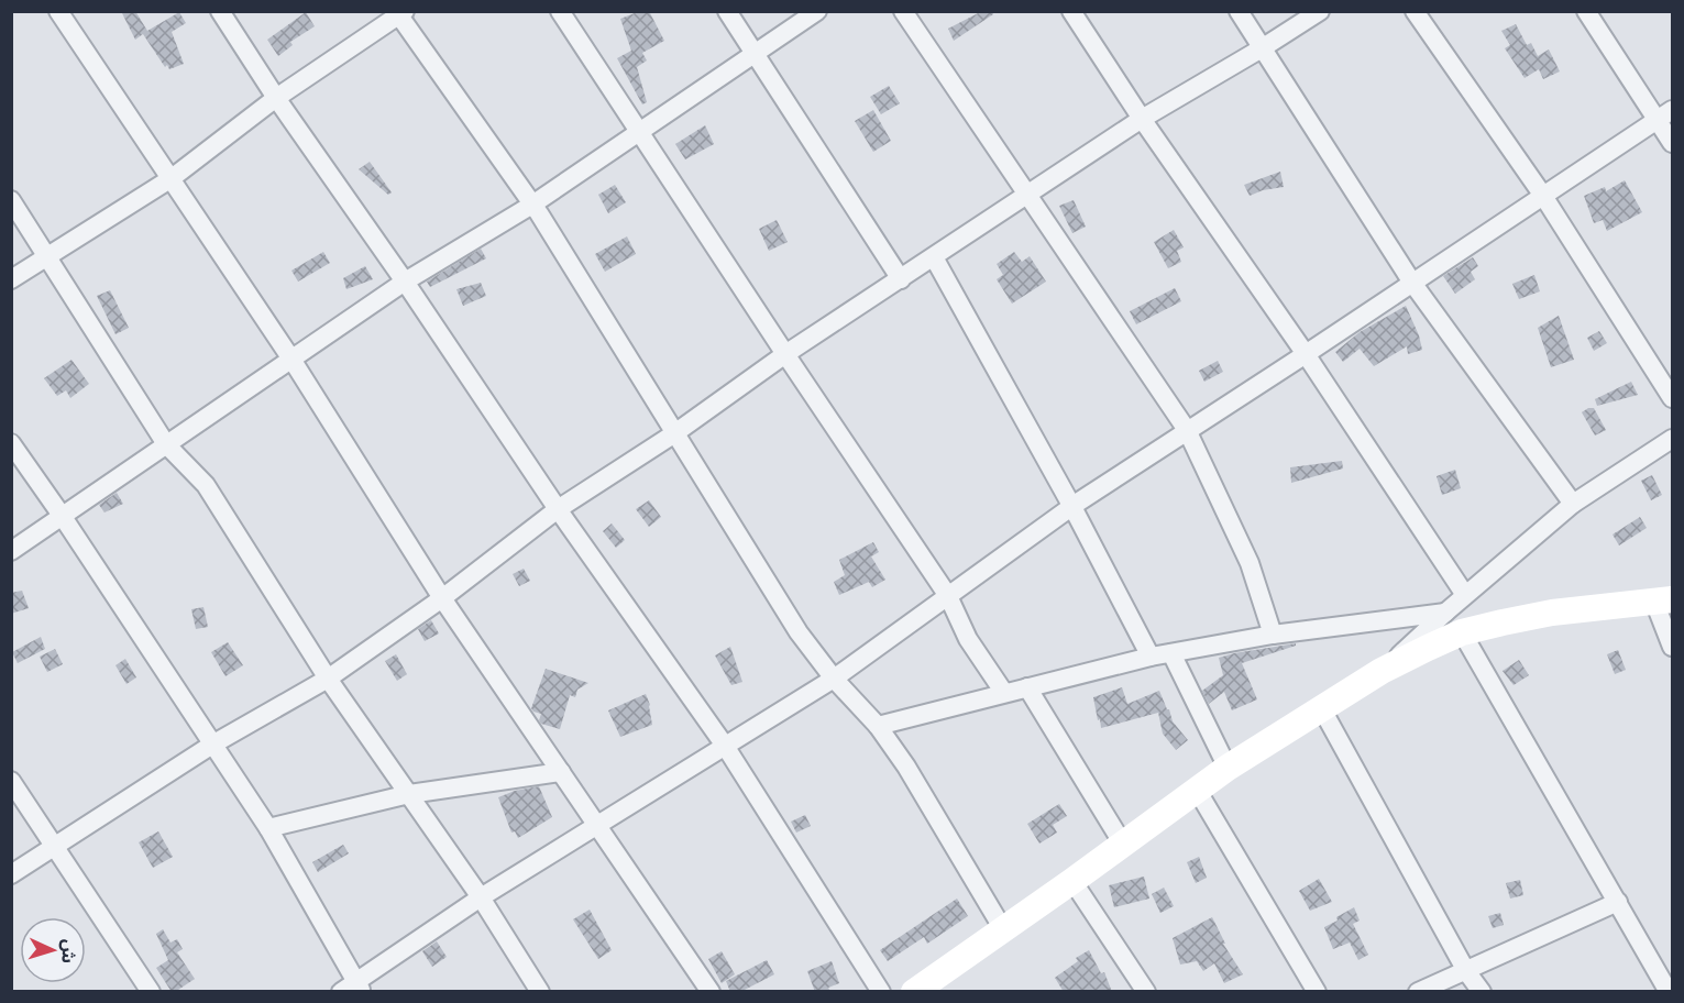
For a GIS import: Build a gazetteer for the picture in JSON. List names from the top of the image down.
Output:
{
  "north": "right"
}
